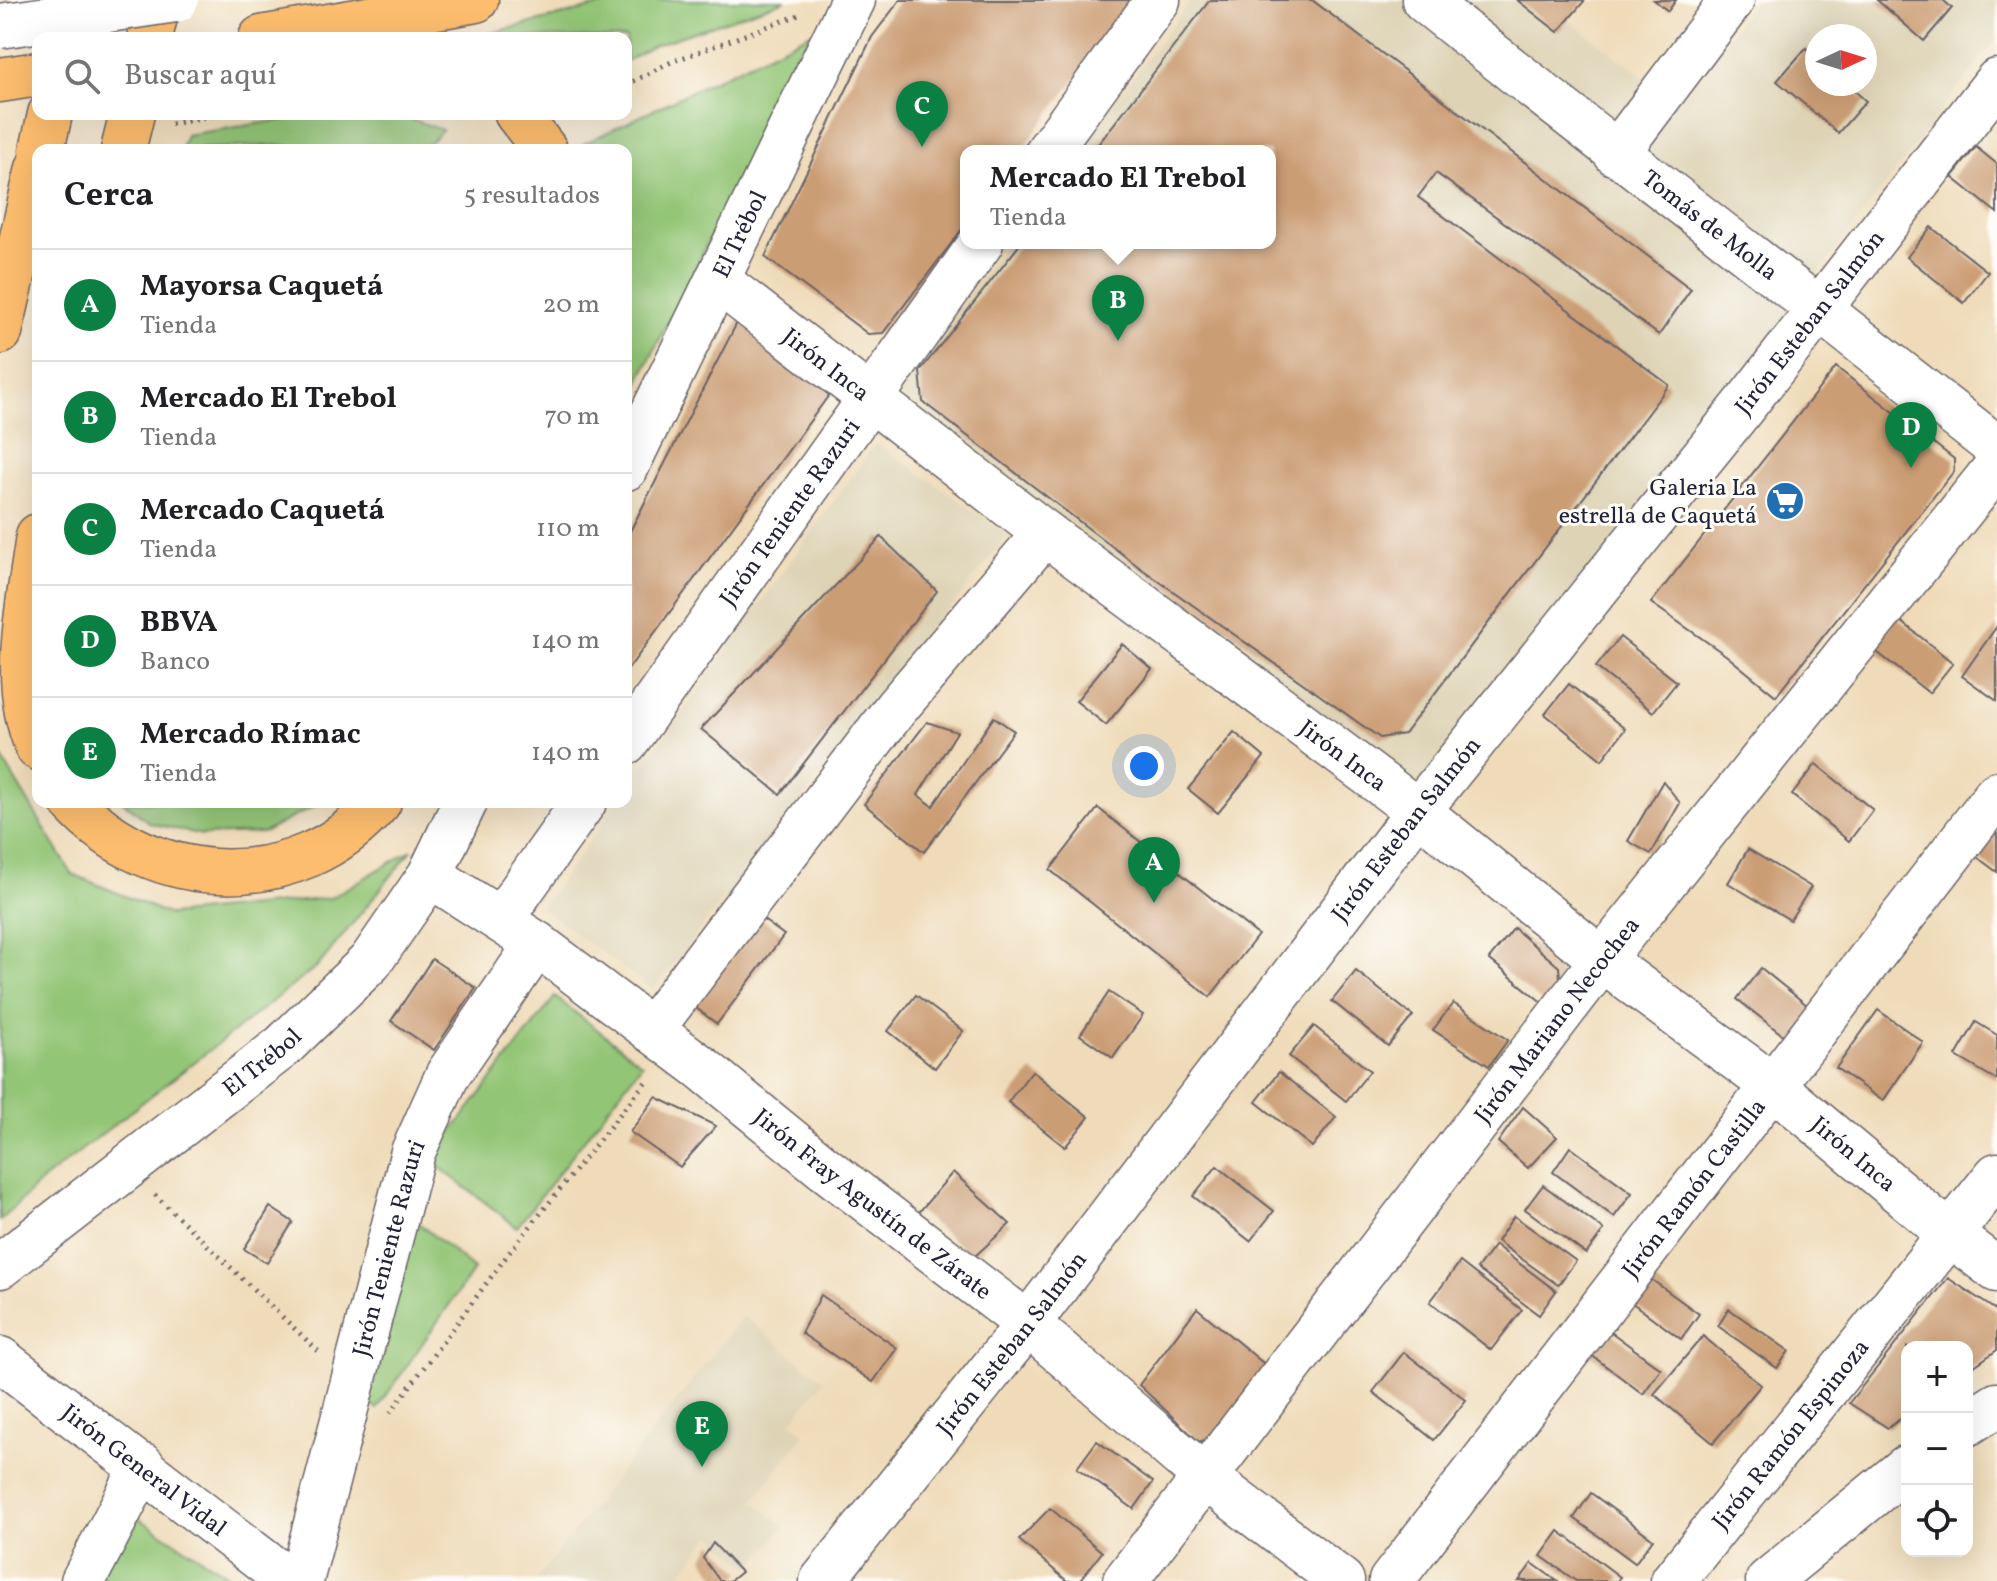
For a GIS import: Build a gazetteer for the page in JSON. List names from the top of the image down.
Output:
{
  "streets": {
    "street": [
      "Tomás de Molla",
      "El Trébol",
      "Jirón Esteban Salmón",
      "Jirón Inca",
      "Jirón Teniente Razuri",
      "Jirón Mariano Necochea",
      "Jirón Ramón Castilla",
      "Jirón Fray Agustín de Zárate",
      "Jirón Ramón Espinoza",
      "Jirón General Vidal"
    ]
  },
  "crossings": [
    ["Tomás de Molla", "Jirón Esteban Salmón"],
    ["El Trébol", "Jirón Inca"],
    ["El Trébol", "Jirón Fray Agustín de Zárate"],
    ["Jirón Esteban Salmón", "Jirón Inca"],
    ["Jirón Esteban Salmón", "Jirón Fray Agustín de Zárate"],
    ["Jirón Inca", "Jirón Teniente Razuri"],
    ["Jirón Inca", "Jirón Mariano Necochea"],
    ["Jirón Inca", "Jirón Ramón Castilla"],
    ["Jirón Inca", "Jirón Ramón Espinoza"],
    ["Jirón Teniente Razuri", "Jirón Fray Agustín de Zárate"],
    ["Jirón Mariano Necochea", "Jirón Fray Agustín de Zárate"]
  ],
  "places": {
    "supermarket": ["Galeria La estrella de Caquetá"]
  },
  "north": "right",
  "page": {
    "search": "Buscar aquí",
    "pins": [
      "C",
      "B",
      "D",
      "A",
      "E"
    ],
    "heading": ["Cerca", "5 resultados"],
    "popup": ["Mercado El Trebol", "Tienda"],
    "list": [
      {
        "mark": "A",
        "name": "Mayorsa Caquetá",
        "note": "Tienda",
        "value": "20 m"
      },
      {
        "mark": "B",
        "name": "Mercado El Trebol",
        "note": "Tienda",
        "value": "70 m"
      },
      {
        "mark": "C",
        "name": "Mercado Caquetá",
        "note": "Tienda",
        "value": "110 m"
      },
      {
        "mark": "D",
        "name": "BBVA",
        "note": "Banco",
        "value": "140 m"
      },
      {
        "mark": "E",
        "name": "Mercado Rímac",
        "note": "Tienda",
        "value": "140 m"
      }
    ],
    "map_buttons": ["+", "−"]
  }
}
